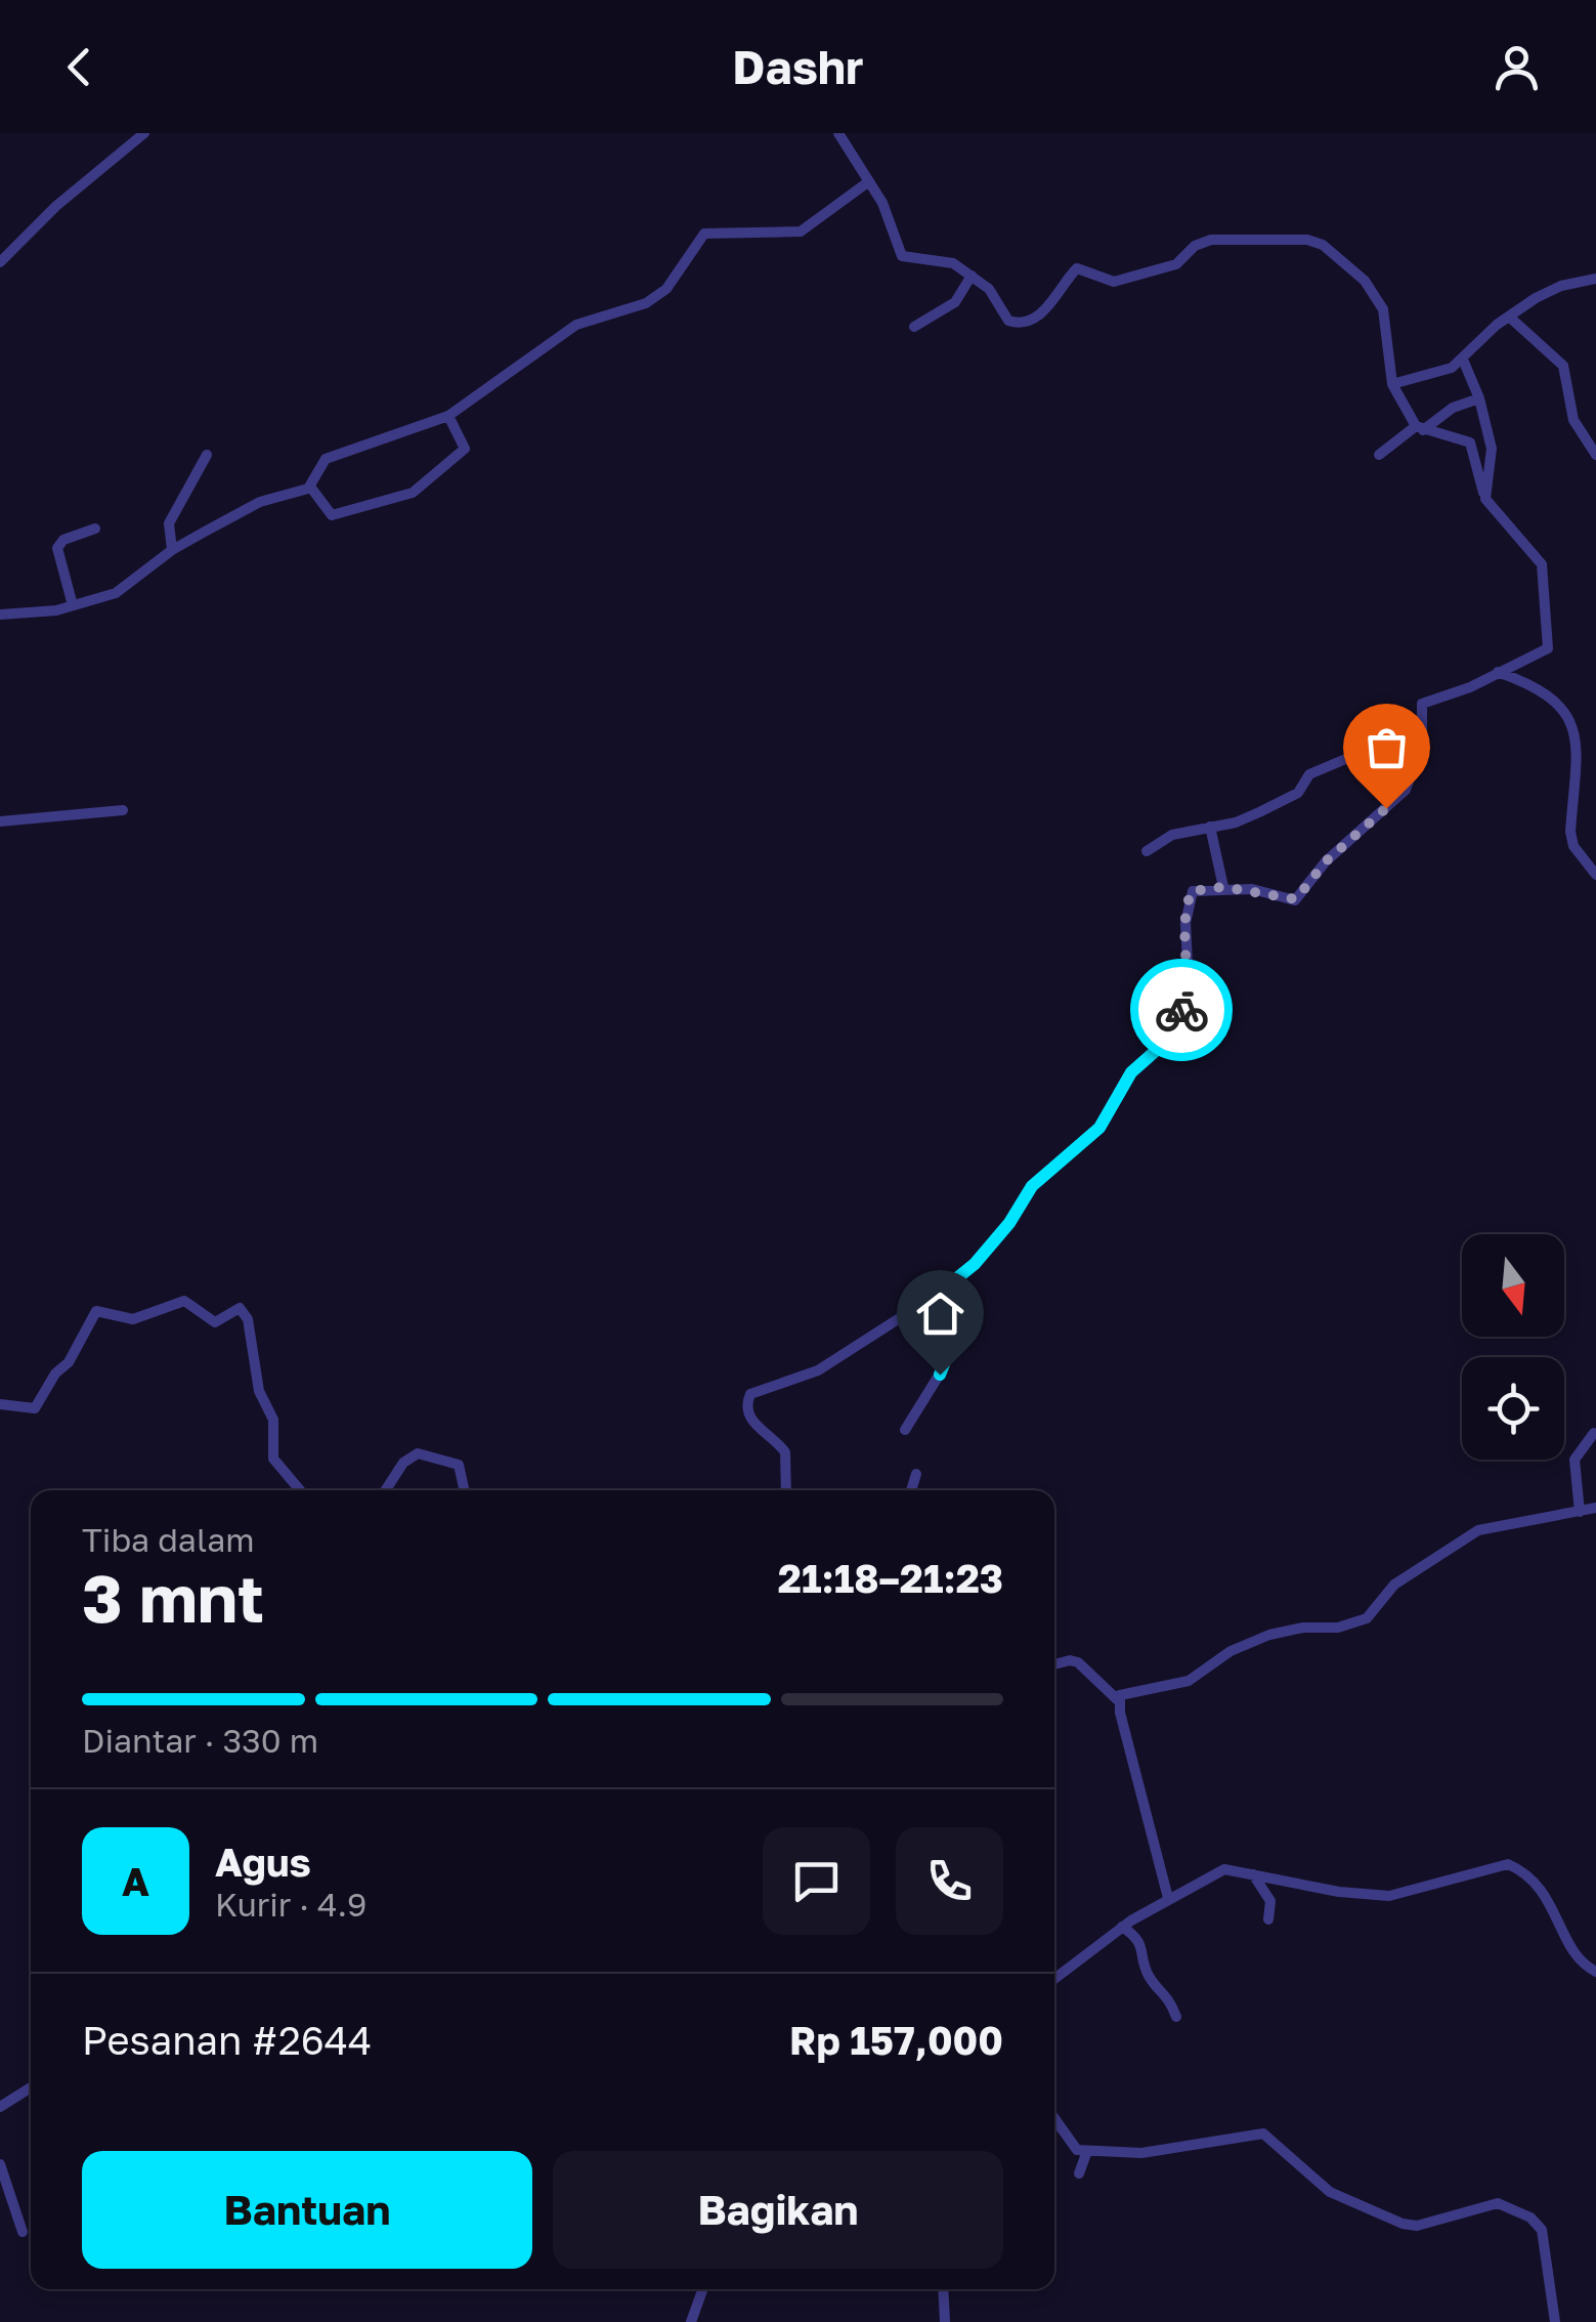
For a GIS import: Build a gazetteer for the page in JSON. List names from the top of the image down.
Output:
{
  "north": "bottom",
  "page": {
    "header": "Dashr",
    "heading": ["3 mnt", "Tiba dalam", "21:18–21:23"],
    "panel": [
      "Agus",
      "Kurir · 4.9",
      "Pesanan #2644",
      "Rp 157,000"
    ],
    "bar": "Diantar · 330 m",
    "round": "A",
    "buttons": ["Bantuan", "Bagikan"]
  }
}
